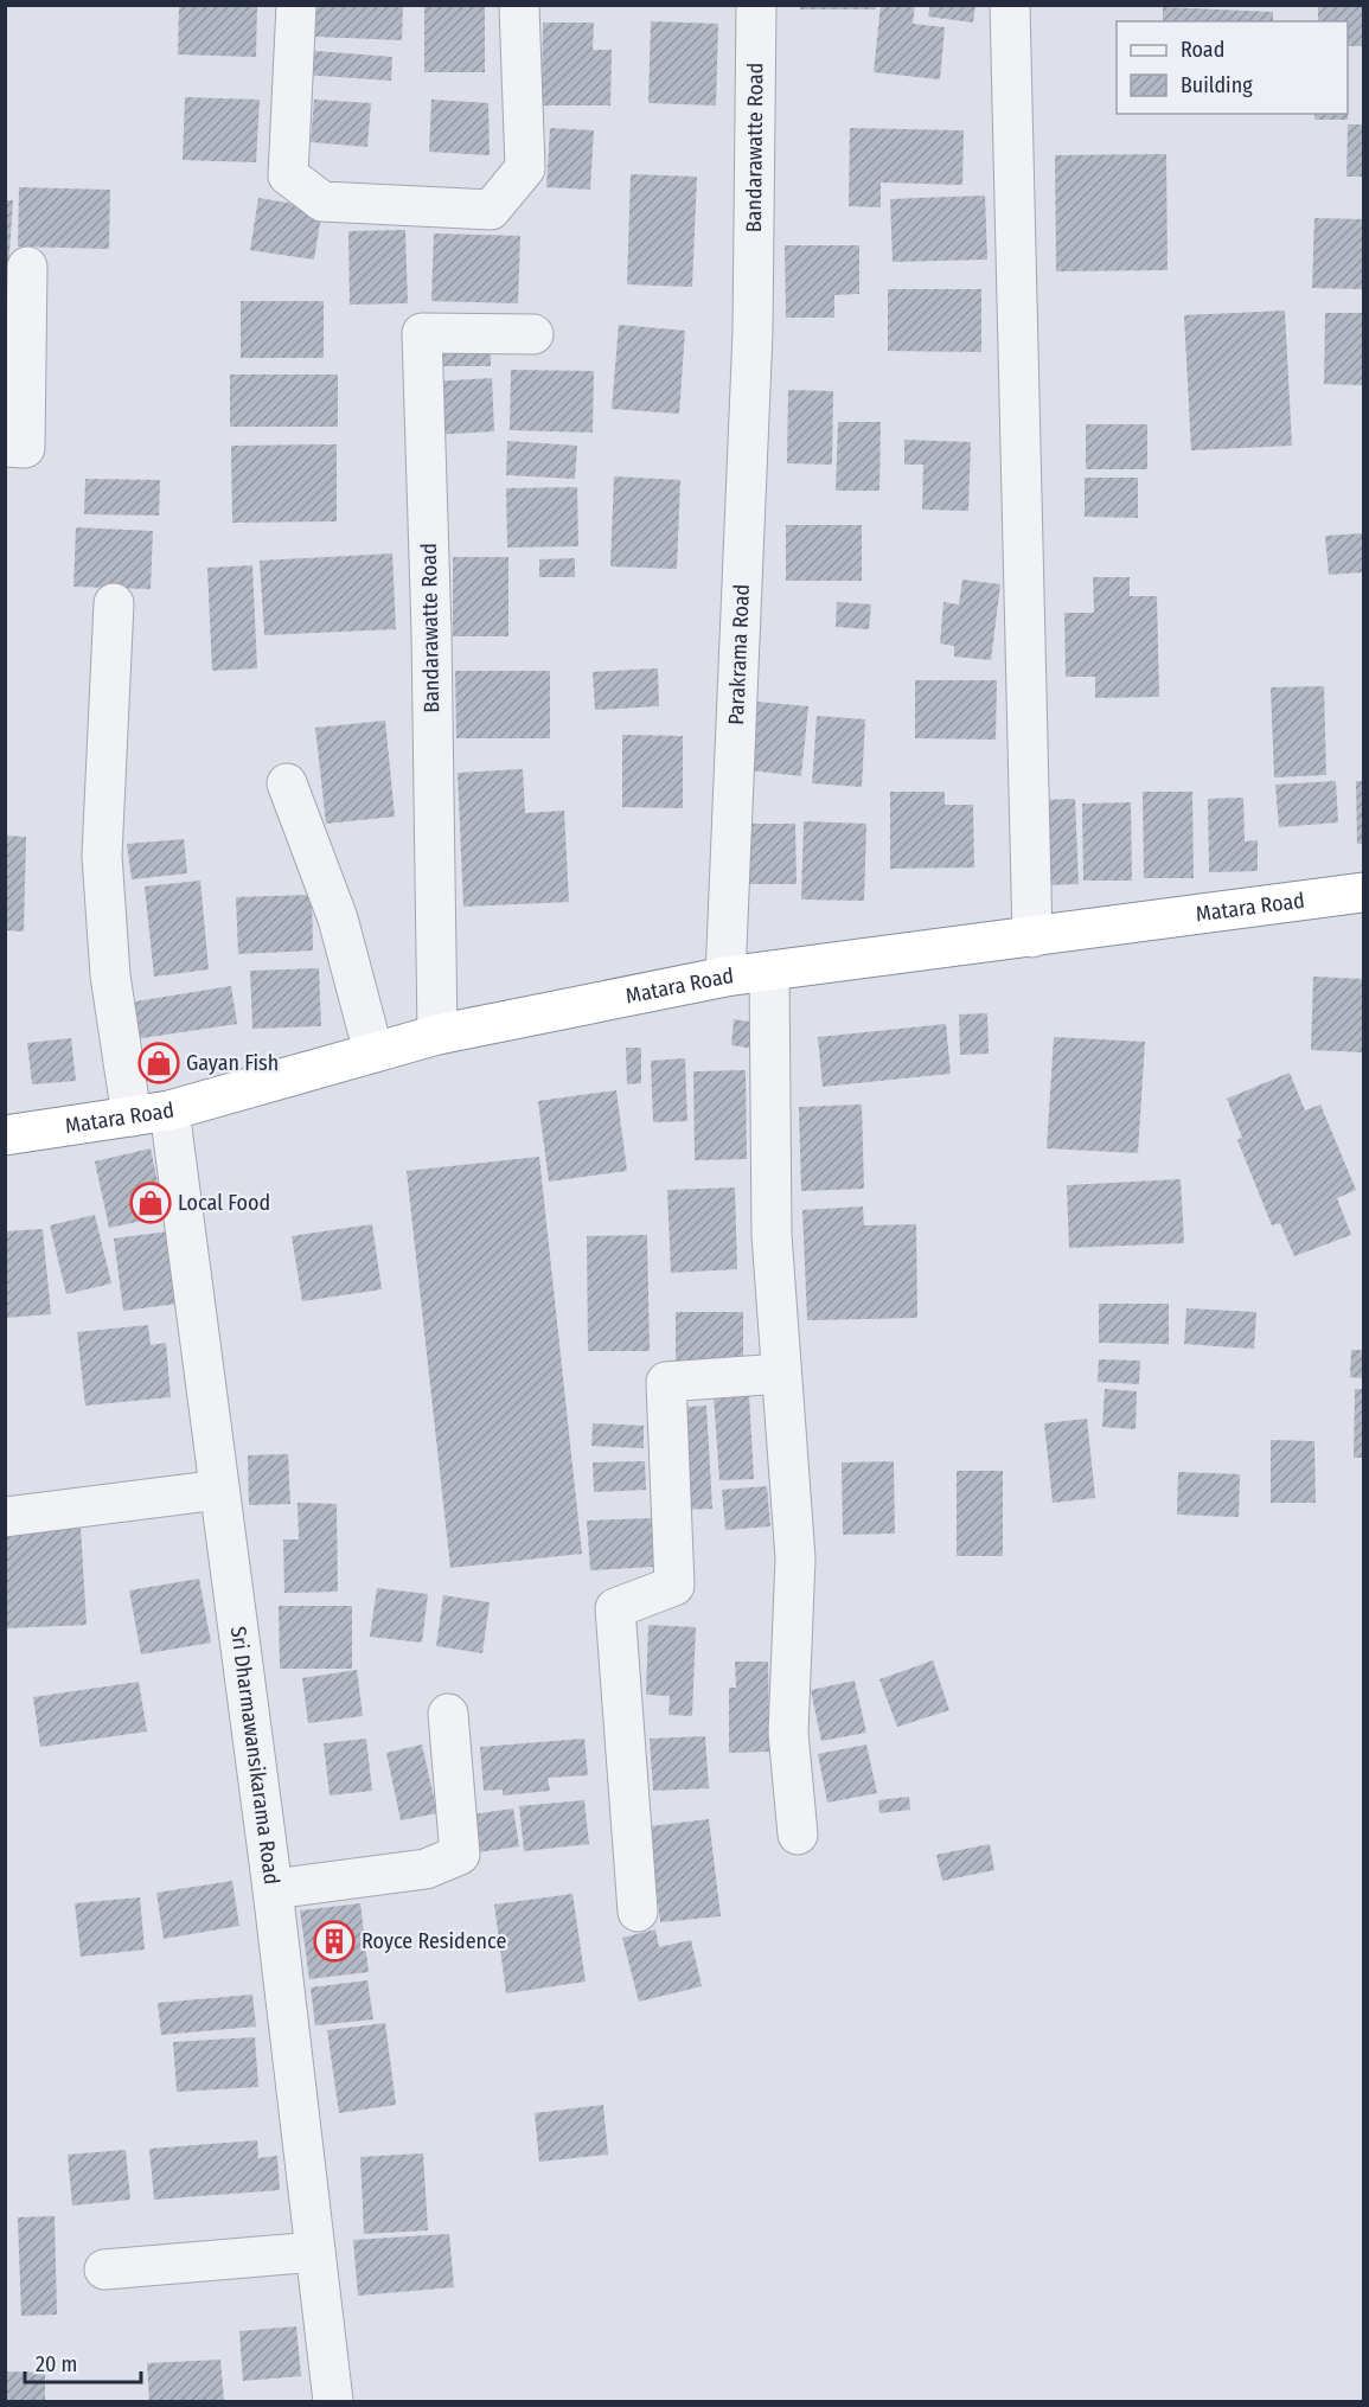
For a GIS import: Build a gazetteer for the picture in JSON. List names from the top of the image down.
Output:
{
  "streets": {
    "highway": ["Matara Road"],
    "street": ["Bandarawatte Road", "Parakrama Road", "Sri Dharmawansikarama Road"]
  },
  "crossings": [
    ["Bandarawatte Road", "Parakrama Road"],
    ["Bandarawatte Road", "Matara Road"],
    ["Parakrama Road", "Matara Road"],
    ["Matara Road", "Sri Dharmawansikarama Road"]
  ],
  "places": {
    "shop": ["Gayan Fish", "Local Food"],
    "building": ["Royce Residence"]
  },
  "legend": ["Road", "Building"],
  "scale_bar": "20 m"
}
